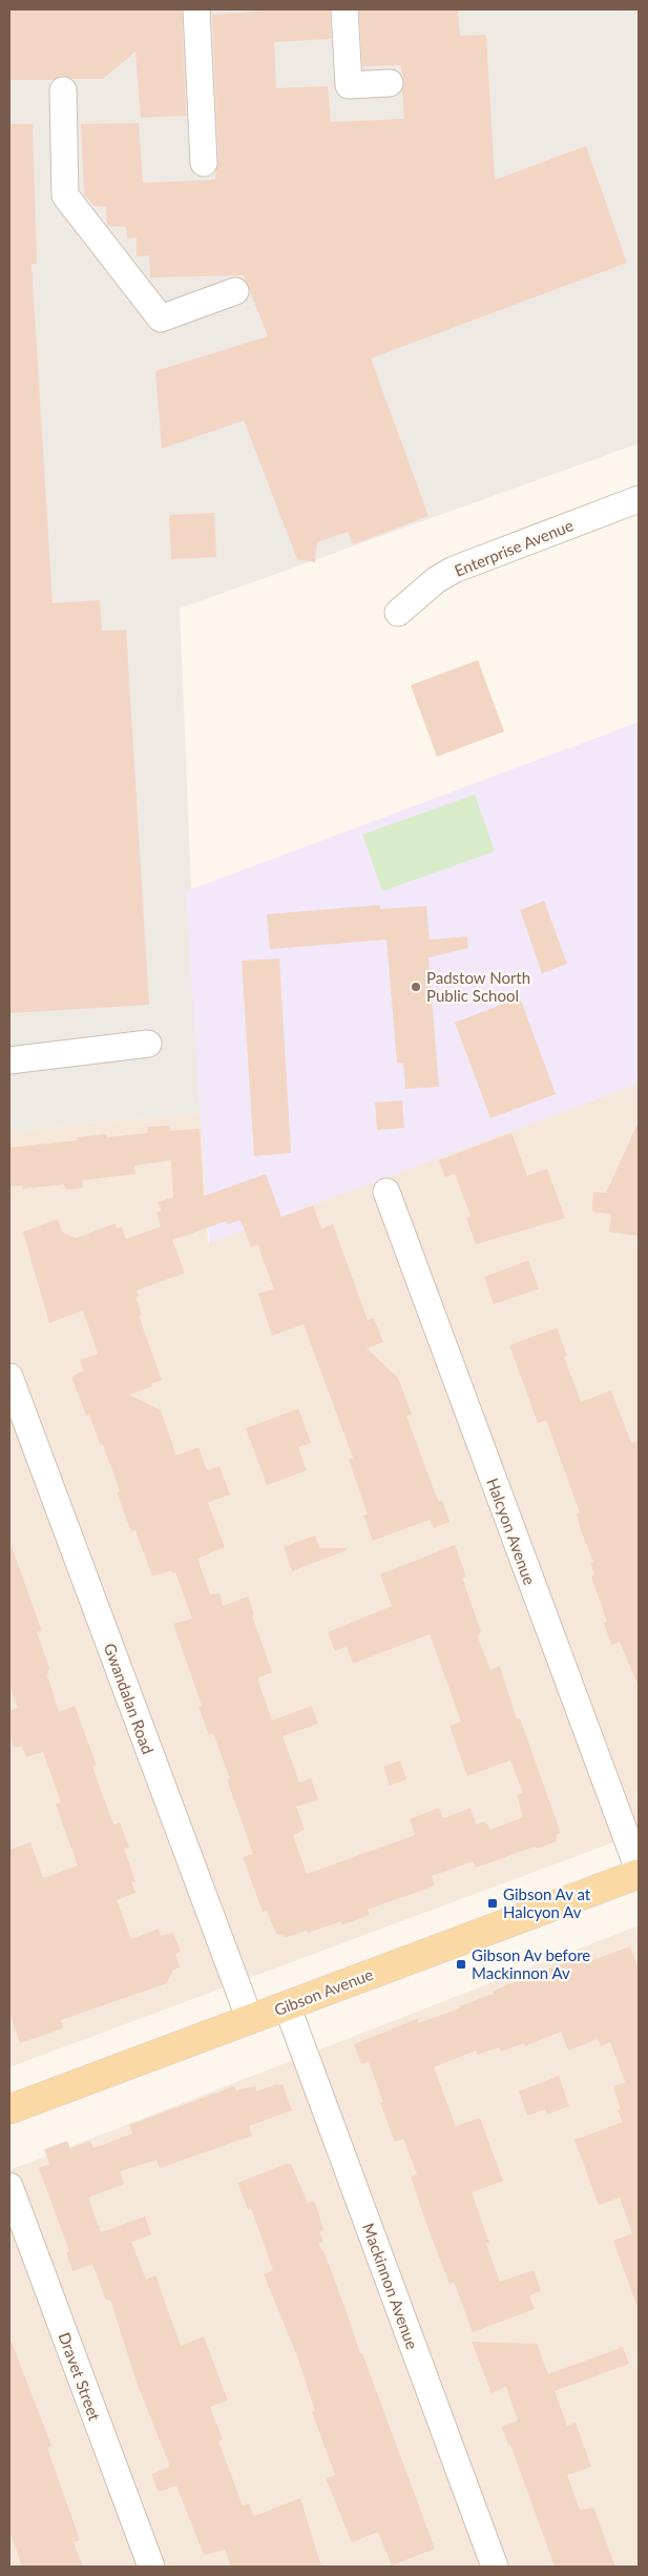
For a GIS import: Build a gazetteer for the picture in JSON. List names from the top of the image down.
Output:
{
  "streets": {
    "main road": ["Gibson Avenue"],
    "street": [
      "Enterprise Avenue",
      "Halcyon Avenue",
      "Gwandalan Road",
      "Mackinnon Avenue",
      "Dravet Street"
    ]
  },
  "crossings": [
    ["Gwandalan Road", "Gibson Avenue"],
    ["Gibson Avenue", "Mackinnon Avenue"]
  ],
  "places": {
    "other": ["Padstow North Public School"],
    "transit": ["Gibson Av at Halcyon Av", "Gibson Av before Mackinnon Av"]
  }
}
